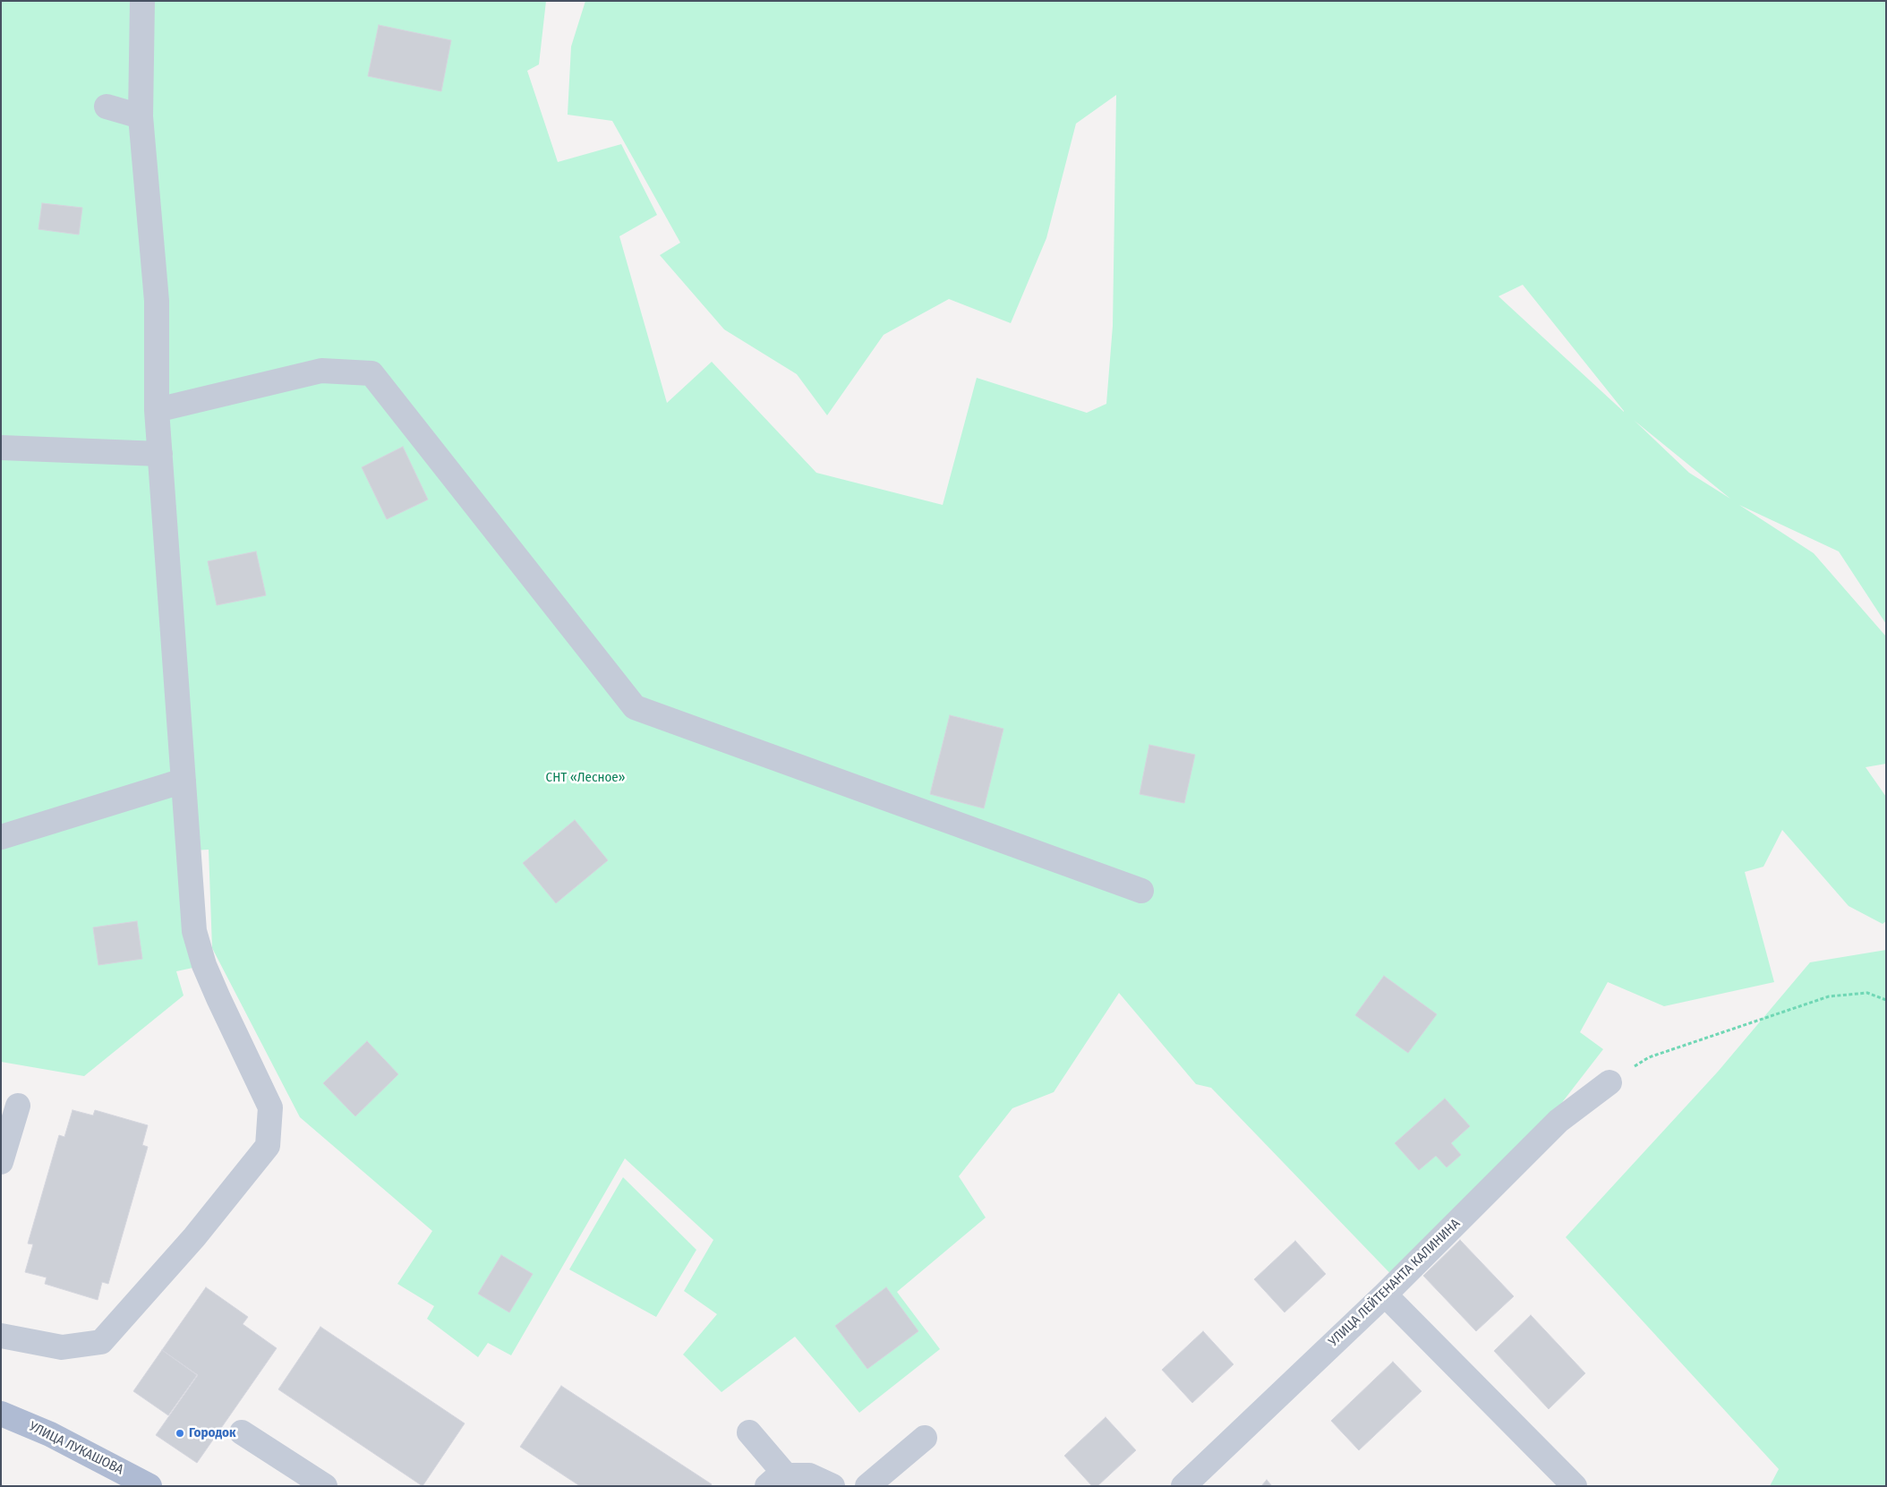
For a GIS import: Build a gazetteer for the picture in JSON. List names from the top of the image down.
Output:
{
  "streets": {
    "main road": ["УЛИЦА ЛУКАШОВА"],
    "street": ["УЛИЦА ЛЕЙТЕНАНТА КАЛИНИНА"]
  },
  "parks": ["СНТ «Лесное»"],
  "places": ["Городок"]
}
